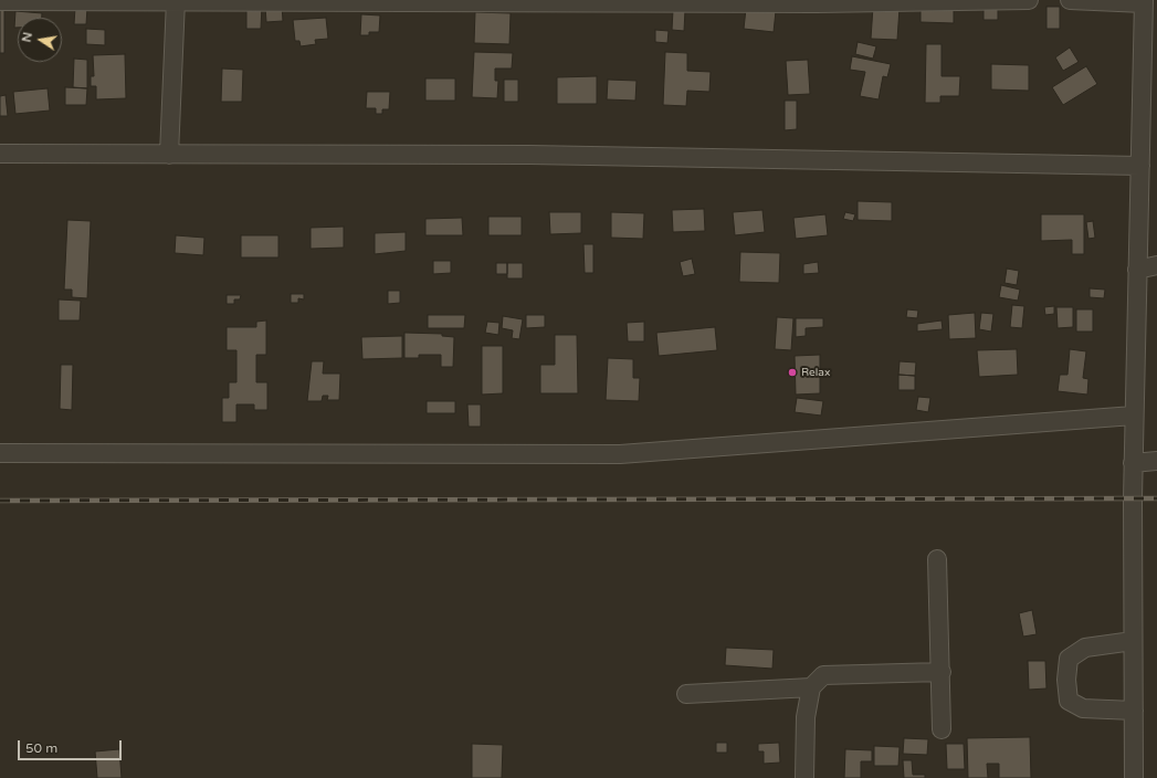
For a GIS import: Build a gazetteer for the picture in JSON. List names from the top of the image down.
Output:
{
  "places": ["Relax"],
  "scale_bar": "50 m",
  "north": "left"
}
